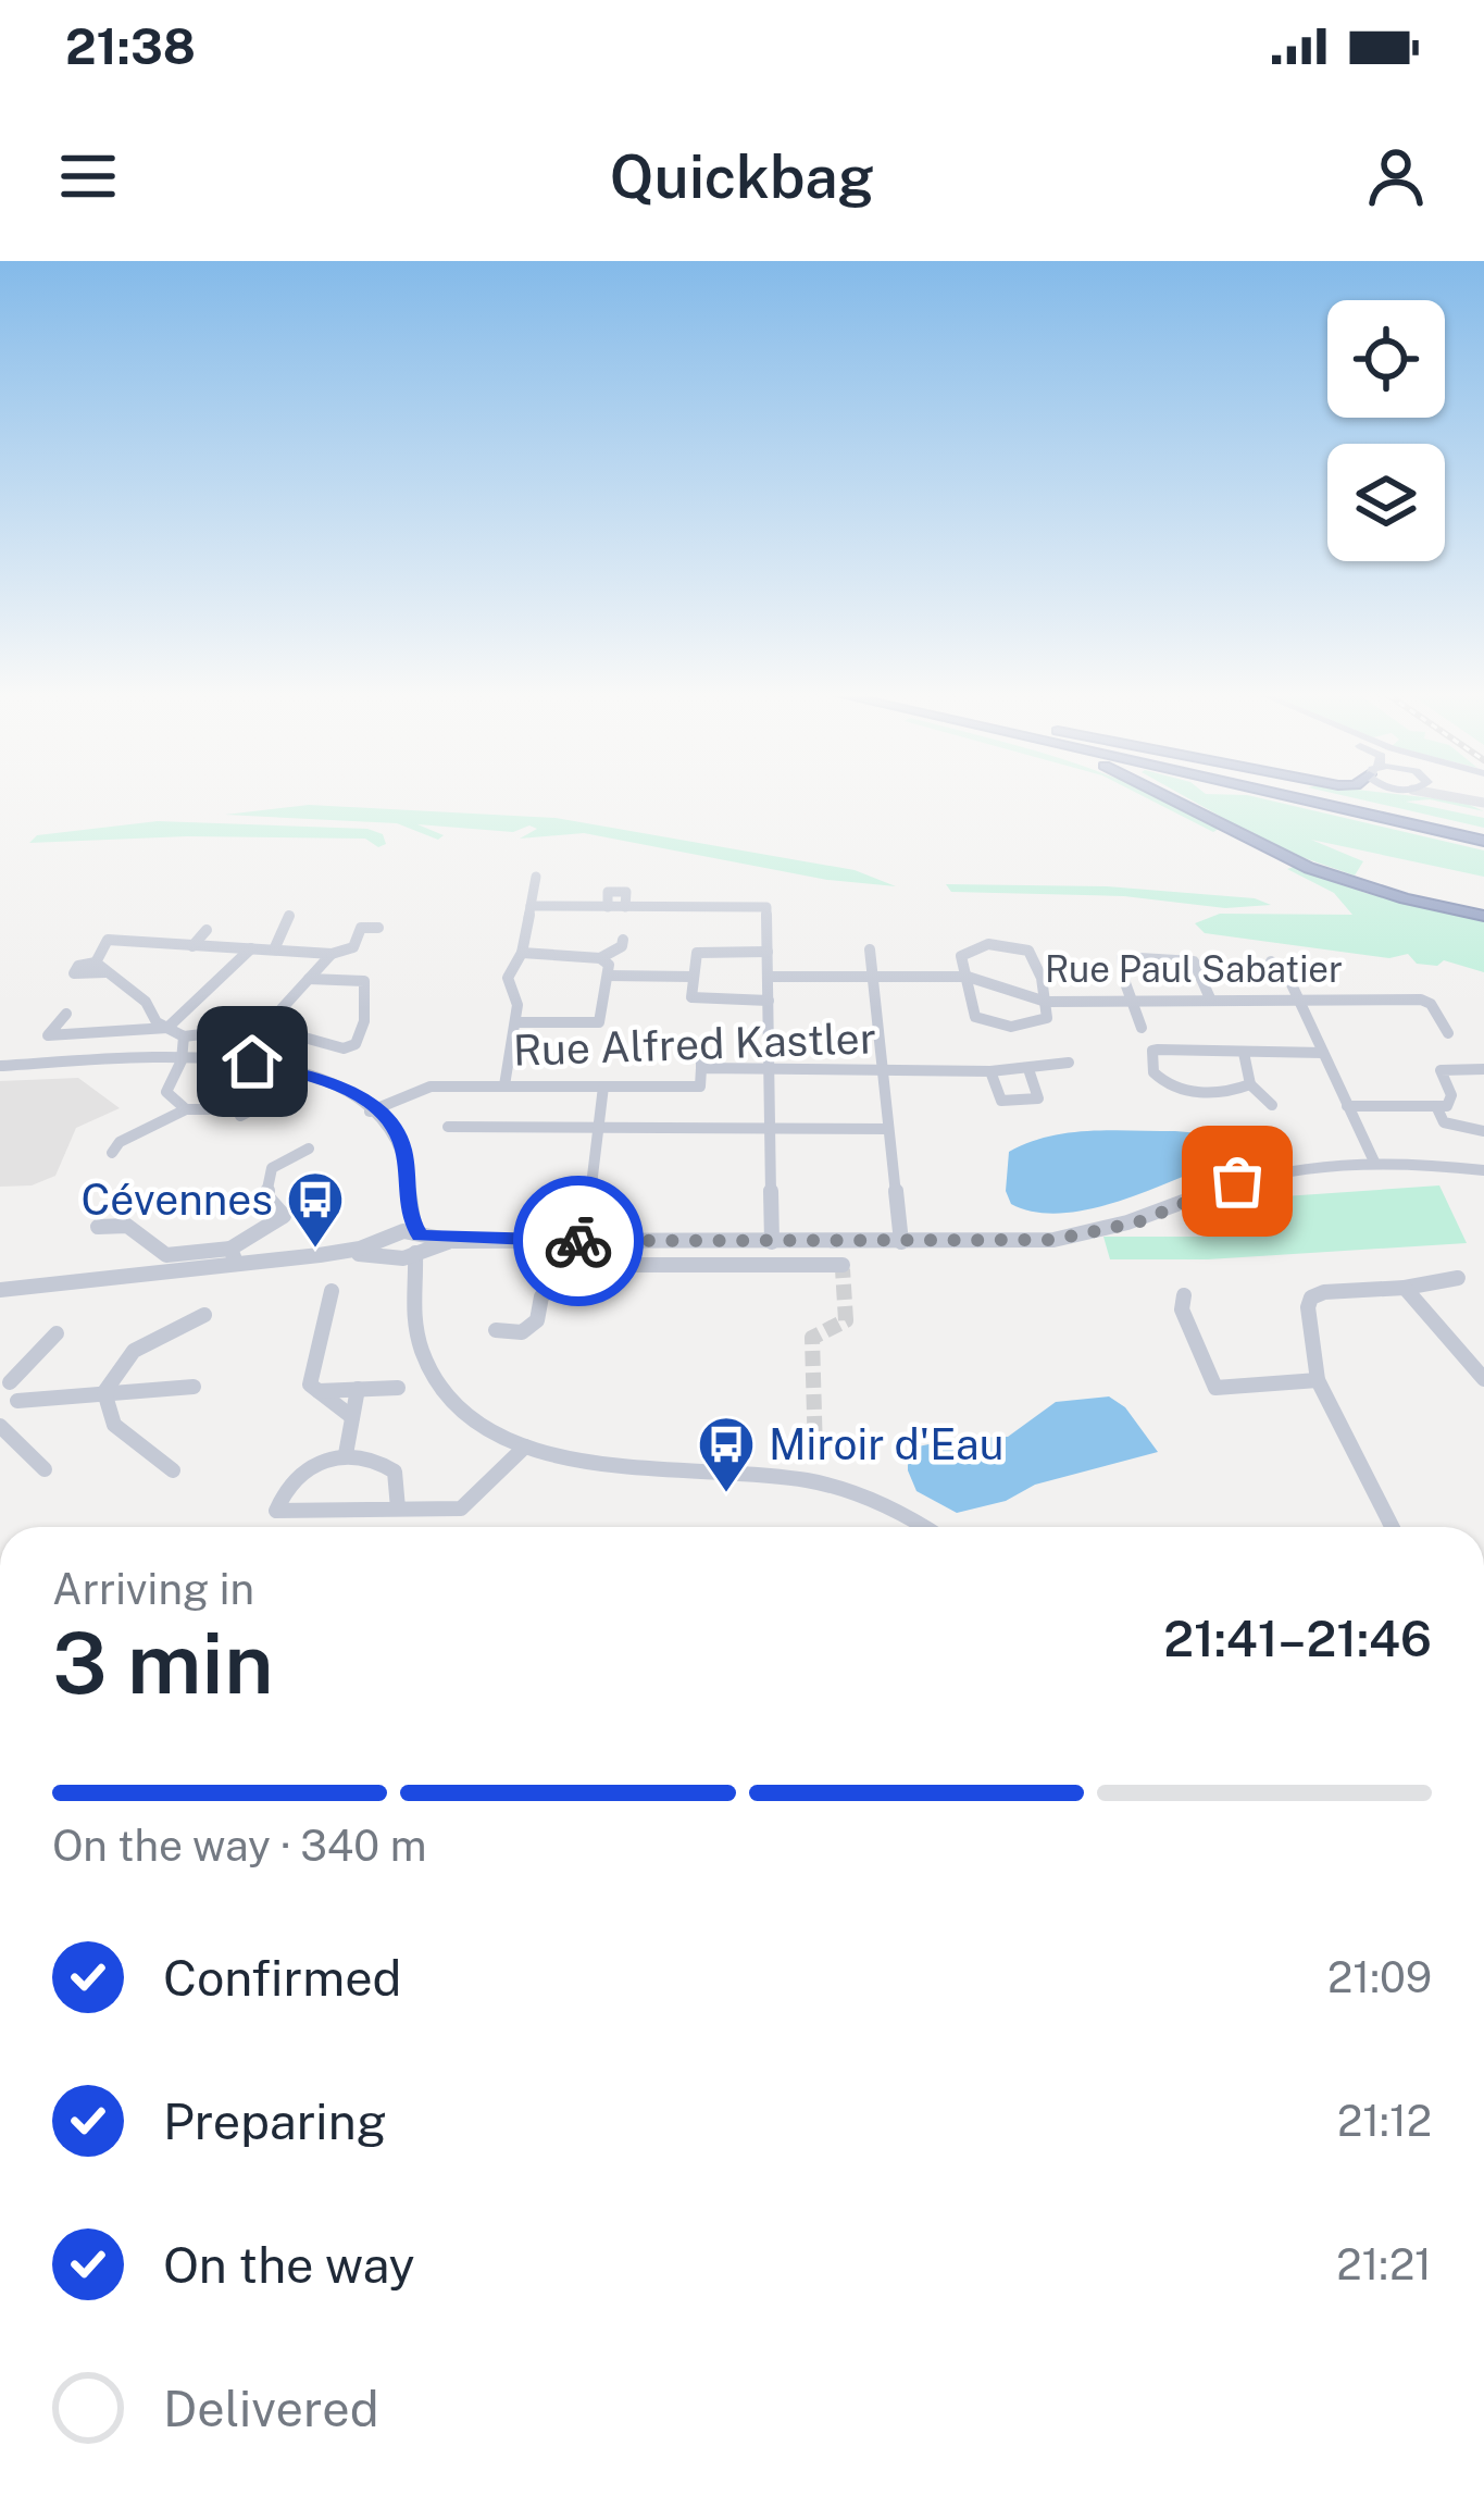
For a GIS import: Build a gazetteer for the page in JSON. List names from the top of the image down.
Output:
{
  "streets": {
    "street": ["Rue Paul Sabatier", "Rue Alfred Kastler"]
  },
  "places": {
    "bus stop": ["Cévennes", "Miroir d'Eau"]
  },
  "page": {
    "status": "21:38",
    "header": "Quickbag",
    "heading": ["3 min", "Arriving in", "21:41–21:46"],
    "bar": "On the way · 340 m",
    "list": [
      ["Confirmed", "21:09"],
      ["Preparing", "21:12"],
      ["On the way", "21:21"],
      "Delivered"
    ]
  }
}
